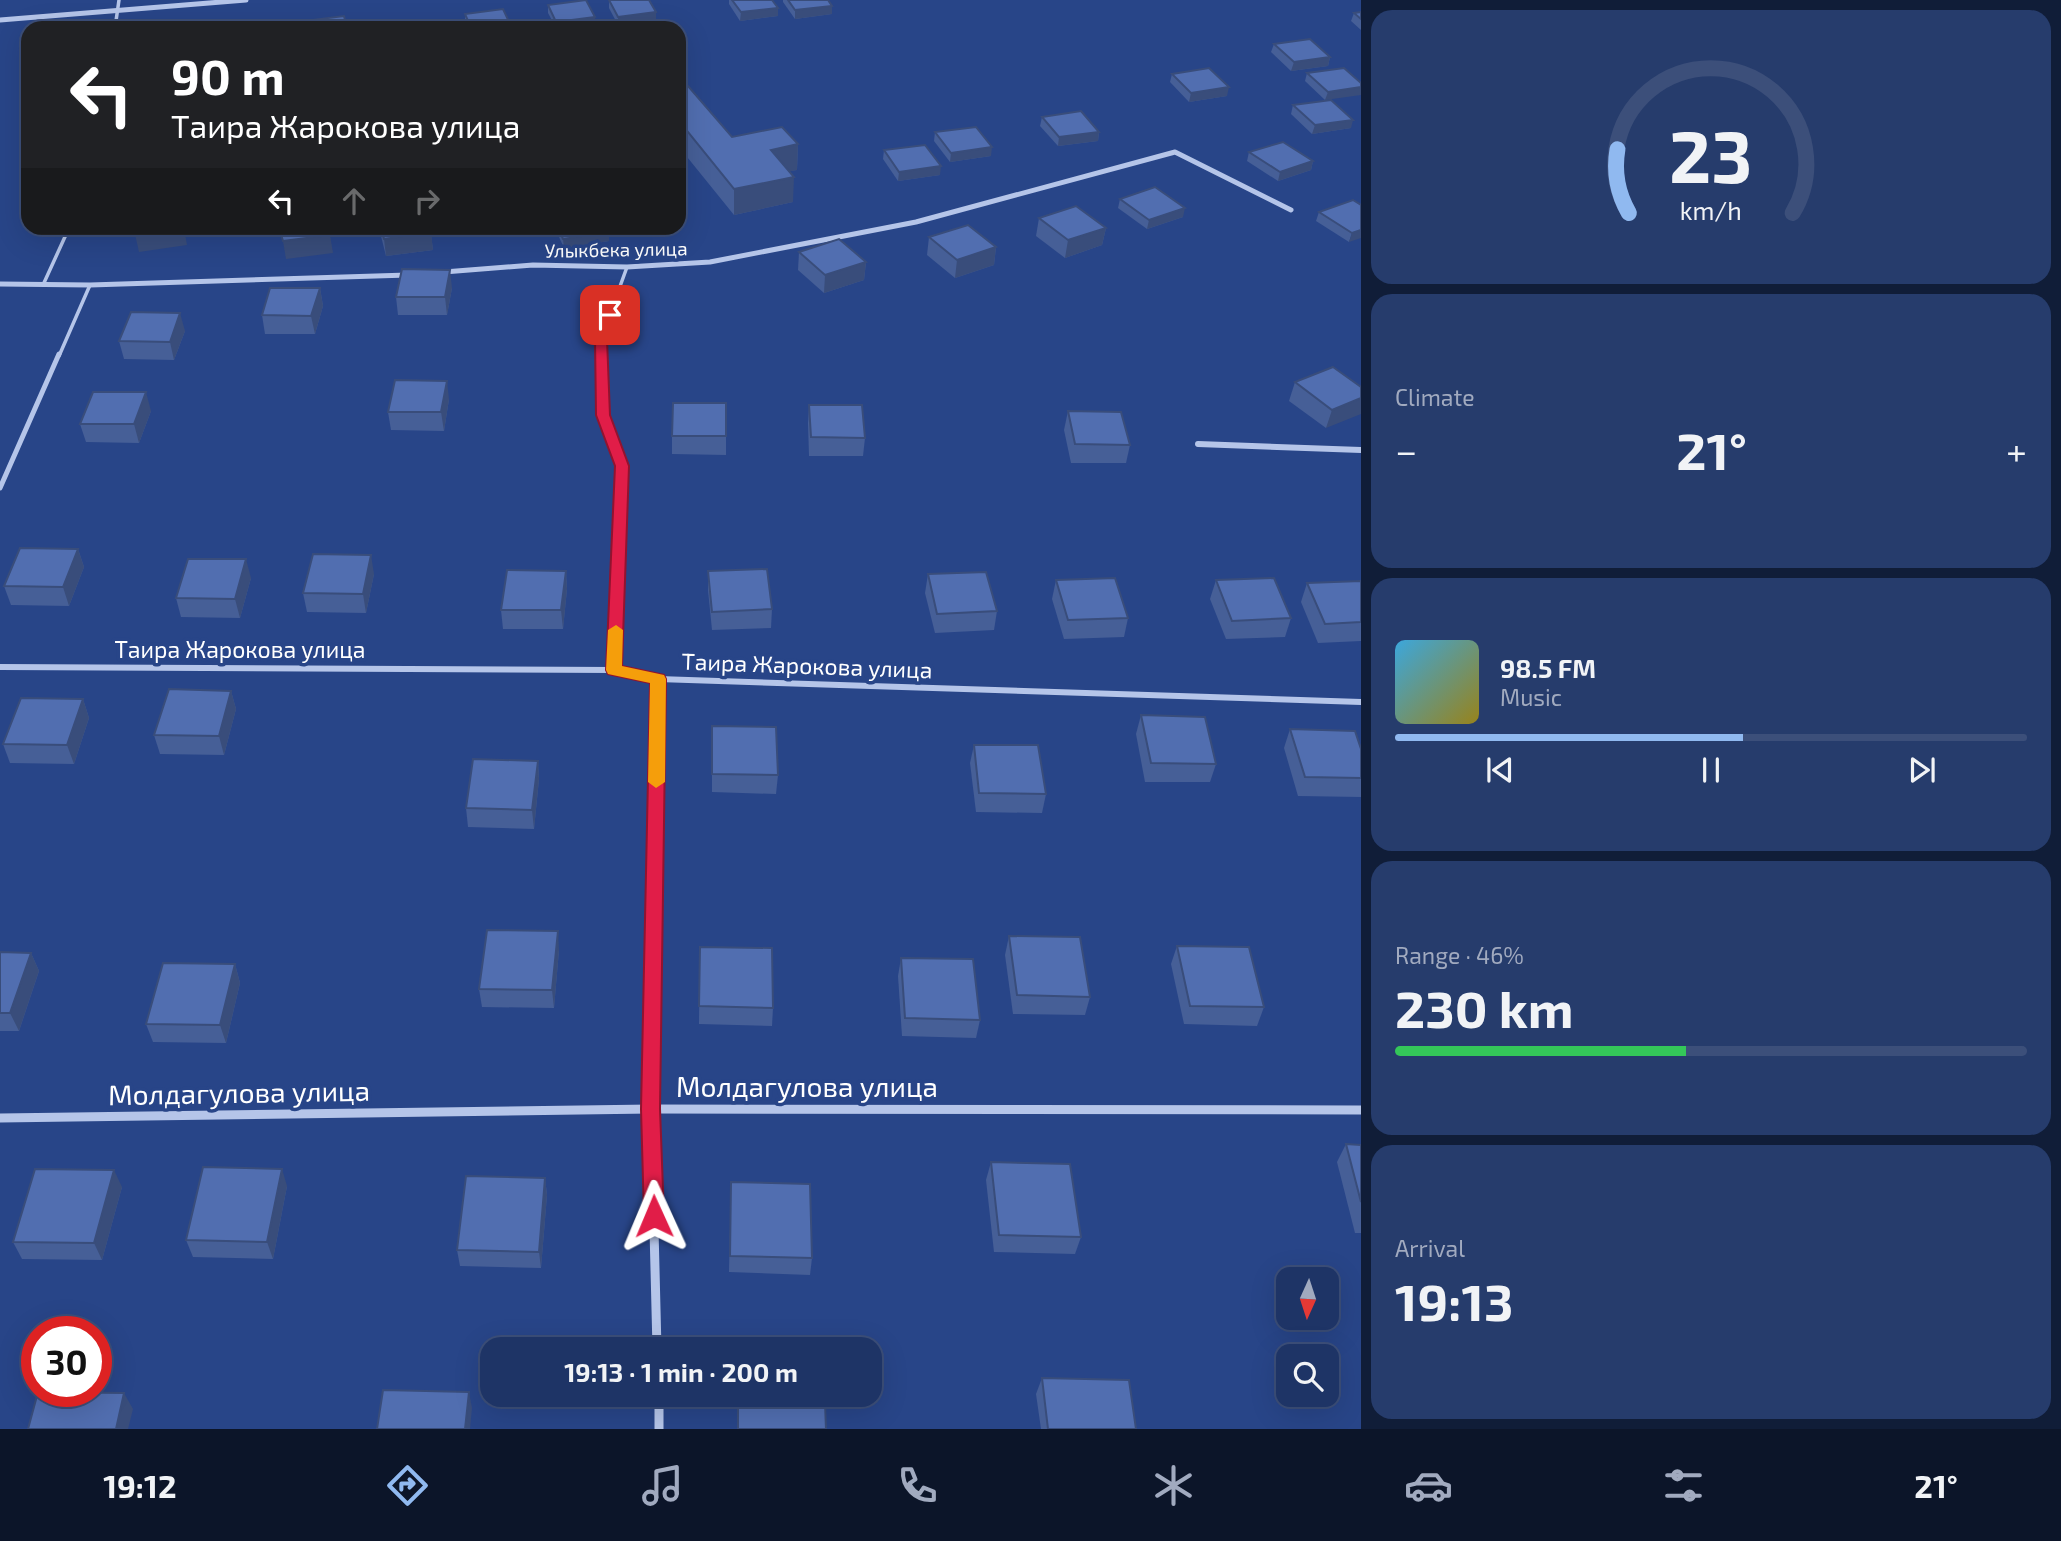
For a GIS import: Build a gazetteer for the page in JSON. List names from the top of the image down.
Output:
{
  "streets": {
    "street": ["Улыкбека улица", "Таира Жарокова улица", "Молдагулова улица"]
  },
  "north": "bottom",
  "page": {
    "turn": ["90 m", "Таира Жарокова улица"],
    "tile": [
      "Climate",
      ["Range · 46%", "230 km"],
      ["Arrival", "19:13"]
    ],
    "heat": ["−", "21°", "+"],
    "song": ["98.5 FM", "Music"],
    "limit": "30",
    "trip": "19:13 · 1 min · 200 m",
    "tabs": ["19:12", "21°"],
    "gauge": ["23", "km/h"]
  }
}
